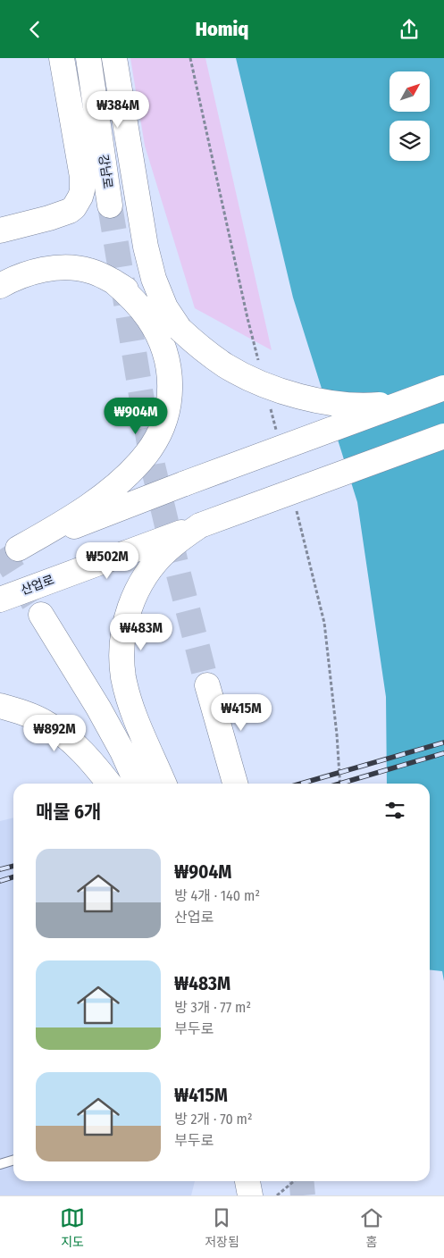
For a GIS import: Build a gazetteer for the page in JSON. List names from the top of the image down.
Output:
{
  "streets": {
    "main road": ["강남로", "산업로"]
  },
  "north": "top right",
  "page": {
    "header": "Homiq",
    "price": [
      "₩384M",
      "₩904M",
      "₩502M",
      "₩483M",
      "₩415M",
      "₩892M"
    ],
    "heading": "매물 6개",
    "list": [
      {
        "name": "₩904M",
        "note": "방 4개 · 140 m² · 산업로"
      },
      {
        "name": "₩483M",
        "note": "방 3개 · 77 m² · 부두로"
      },
      {
        "name": "₩415M",
        "note": "방 2개 · 70 m² · 부두로"
      }
    ],
    "tabs": ["지도", "저장됨", "홈"]
  }
}
